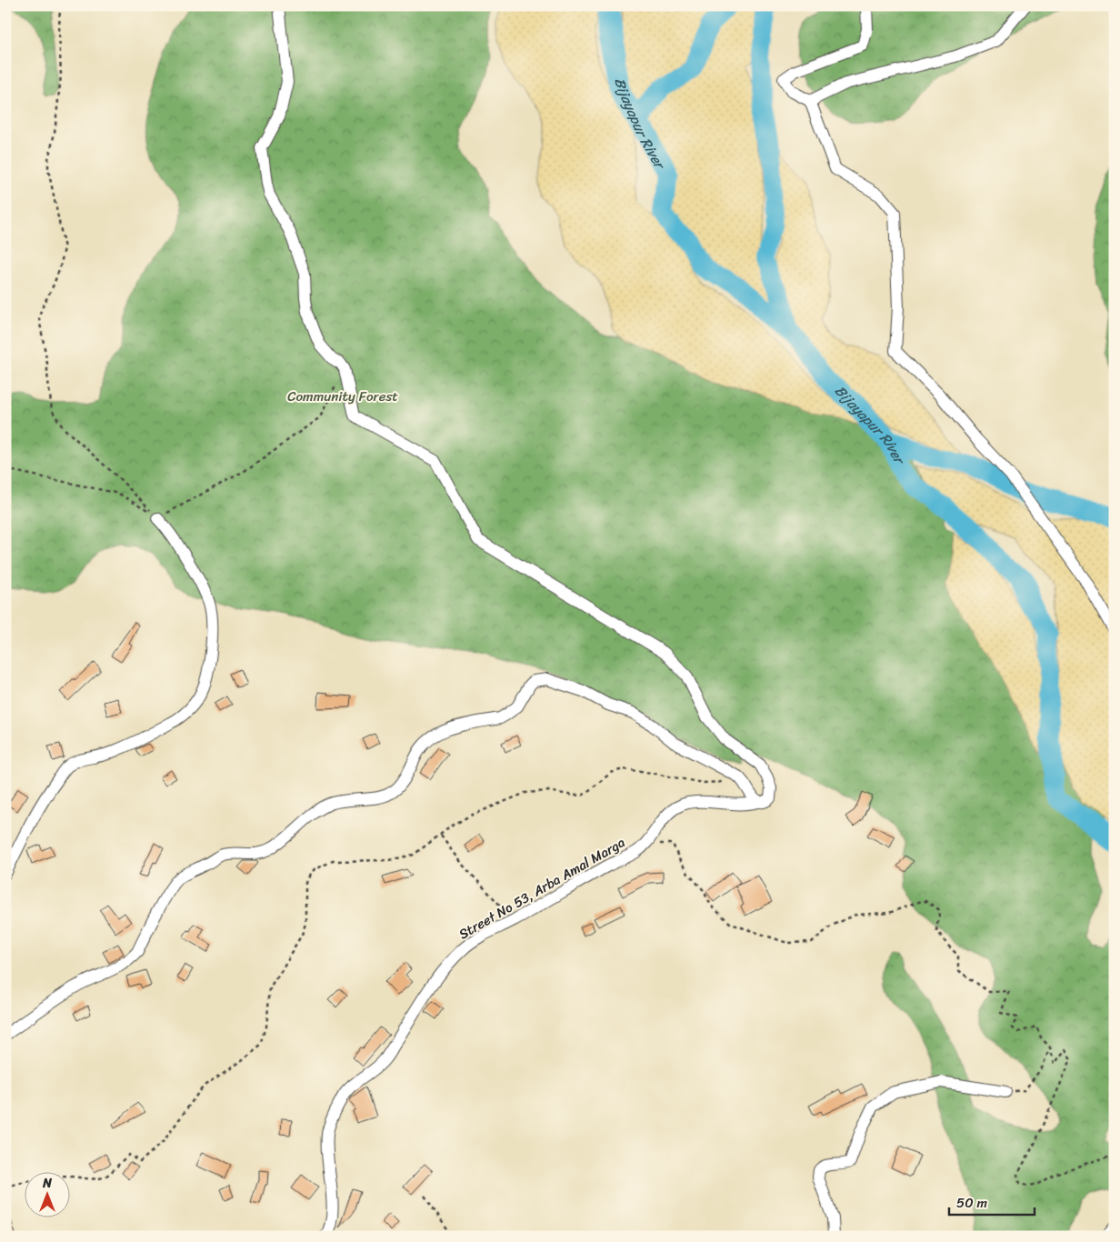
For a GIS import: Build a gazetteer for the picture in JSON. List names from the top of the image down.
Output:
{
  "streets": {
    "street": ["Street No 53, Arba Amal Marga"]
  },
  "water": ["Bijayapur River"],
  "parks": ["Community Forest"],
  "scale_bar": "50 m",
  "north": "top"
}
